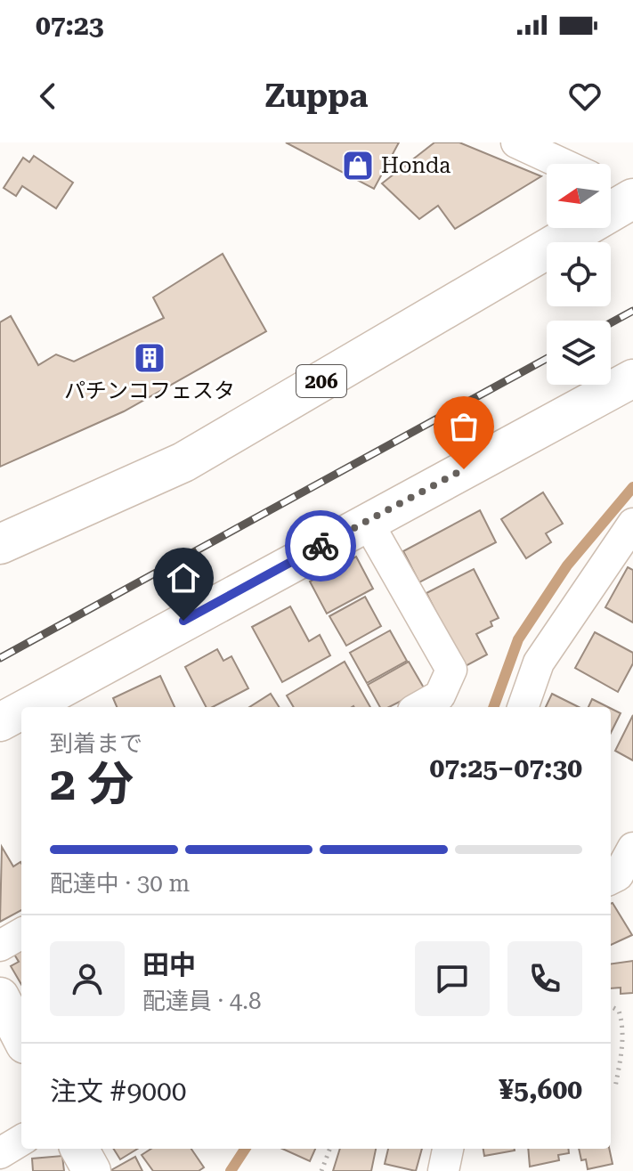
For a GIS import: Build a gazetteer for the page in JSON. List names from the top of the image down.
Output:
{
  "streets": {
    "highway": ["206"]
  },
  "places": {
    "shop": ["Honda"],
    "building": ["パチンコフェスタ"]
  },
  "north": "left",
  "page": {
    "status": "07:23",
    "header": "Zuppa",
    "heading": ["2 分", "到着まで", "07:25–07:30"],
    "panel": [
      "田中",
      "配達員 · 4.8",
      "注文 #9000",
      "¥5,600"
    ],
    "bar": "配達中 · 30 m"
  }
}
